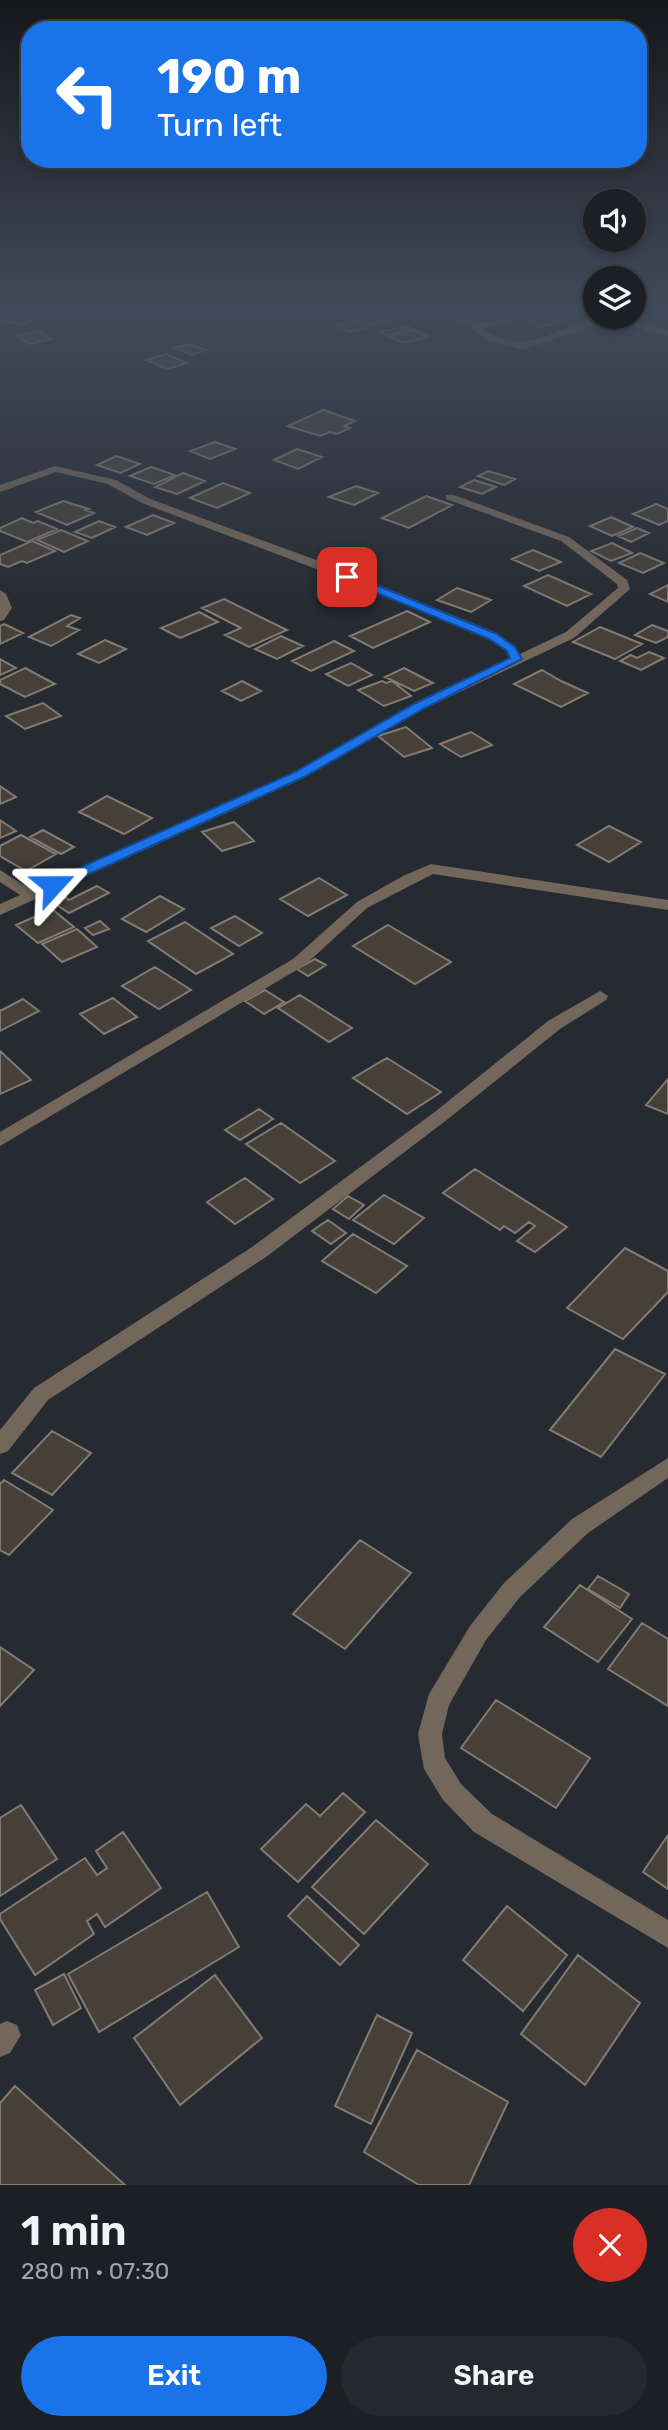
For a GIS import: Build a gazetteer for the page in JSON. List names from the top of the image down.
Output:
{
  "page": {
    "turn": ["190 m", "Turn left"],
    "heading": ["1 min", "280 m · 07:30"],
    "buttons": ["Exit", "Share"]
  }
}
